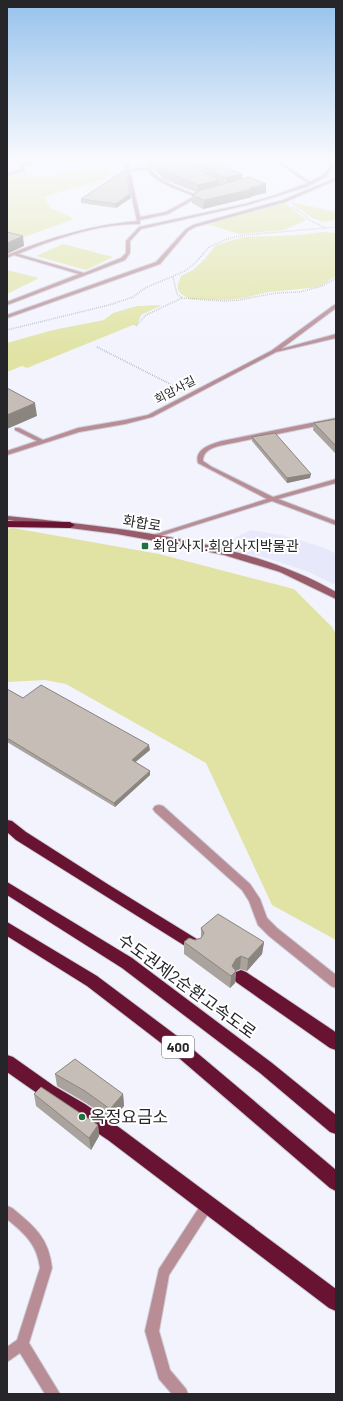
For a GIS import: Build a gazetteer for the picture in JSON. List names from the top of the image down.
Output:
{
  "streets": {
    "highway": ["수도권제2순환고속도로", "400"],
    "main road": ["화합로"],
    "lane": ["회암사길"]
  },
  "places": {
    "transit": ["회암사지.회암사지박물관"],
    "other": ["옥정요금소"]
  }
}
